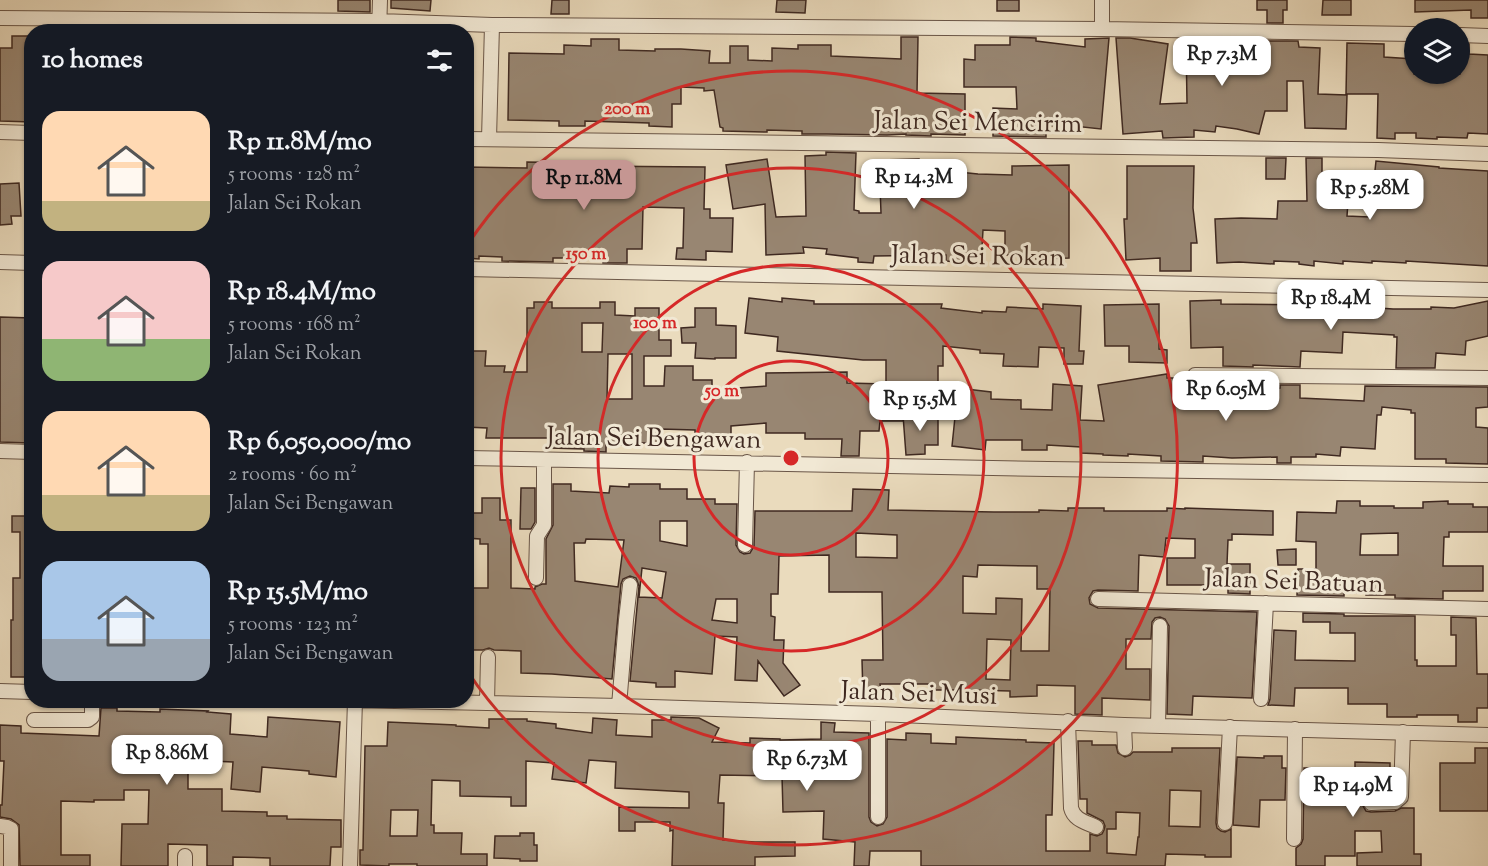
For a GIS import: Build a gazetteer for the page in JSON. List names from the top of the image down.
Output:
{
  "streets": {
    "street": [
      "Jalan Sei Mencirim",
      "Jalan Sei Rokan",
      "Jalan Sei Bengawan",
      "Jalan Sei Batuan",
      "Jalan Sei Musi"
    ]
  },
  "page": {
    "heading": "10 homes",
    "price": [
      "Rp 7.3M",
      "Rp 14.3M",
      "Rp 11.8M",
      "Rp 5.28M",
      "Rp 18.4M",
      "Rp 6.05M",
      "Rp 15.5M",
      "Rp 8.86M",
      "Rp 6.73M",
      "Rp 14.9M"
    ],
    "list": [
      {
        "name": "Rp 11.8M/mo",
        "note": "5 rooms · 128 m² · Jalan Sei Rokan"
      },
      {
        "name": "Rp 18.4M/mo",
        "note": "5 rooms · 168 m² · Jalan Sei Rokan"
      },
      {
        "name": "Rp 6,050,000/mo",
        "note": "2 rooms · 60 m² · Jalan Sei Bengawan"
      },
      {
        "name": "Rp 15.5M/mo",
        "note": "5 rooms · 123 m² · Jalan Sei Bengawan"
      }
    ]
  },
  "rings": [
    "200 m",
    "150 m",
    "100 m",
    "50 m"
  ]
}
